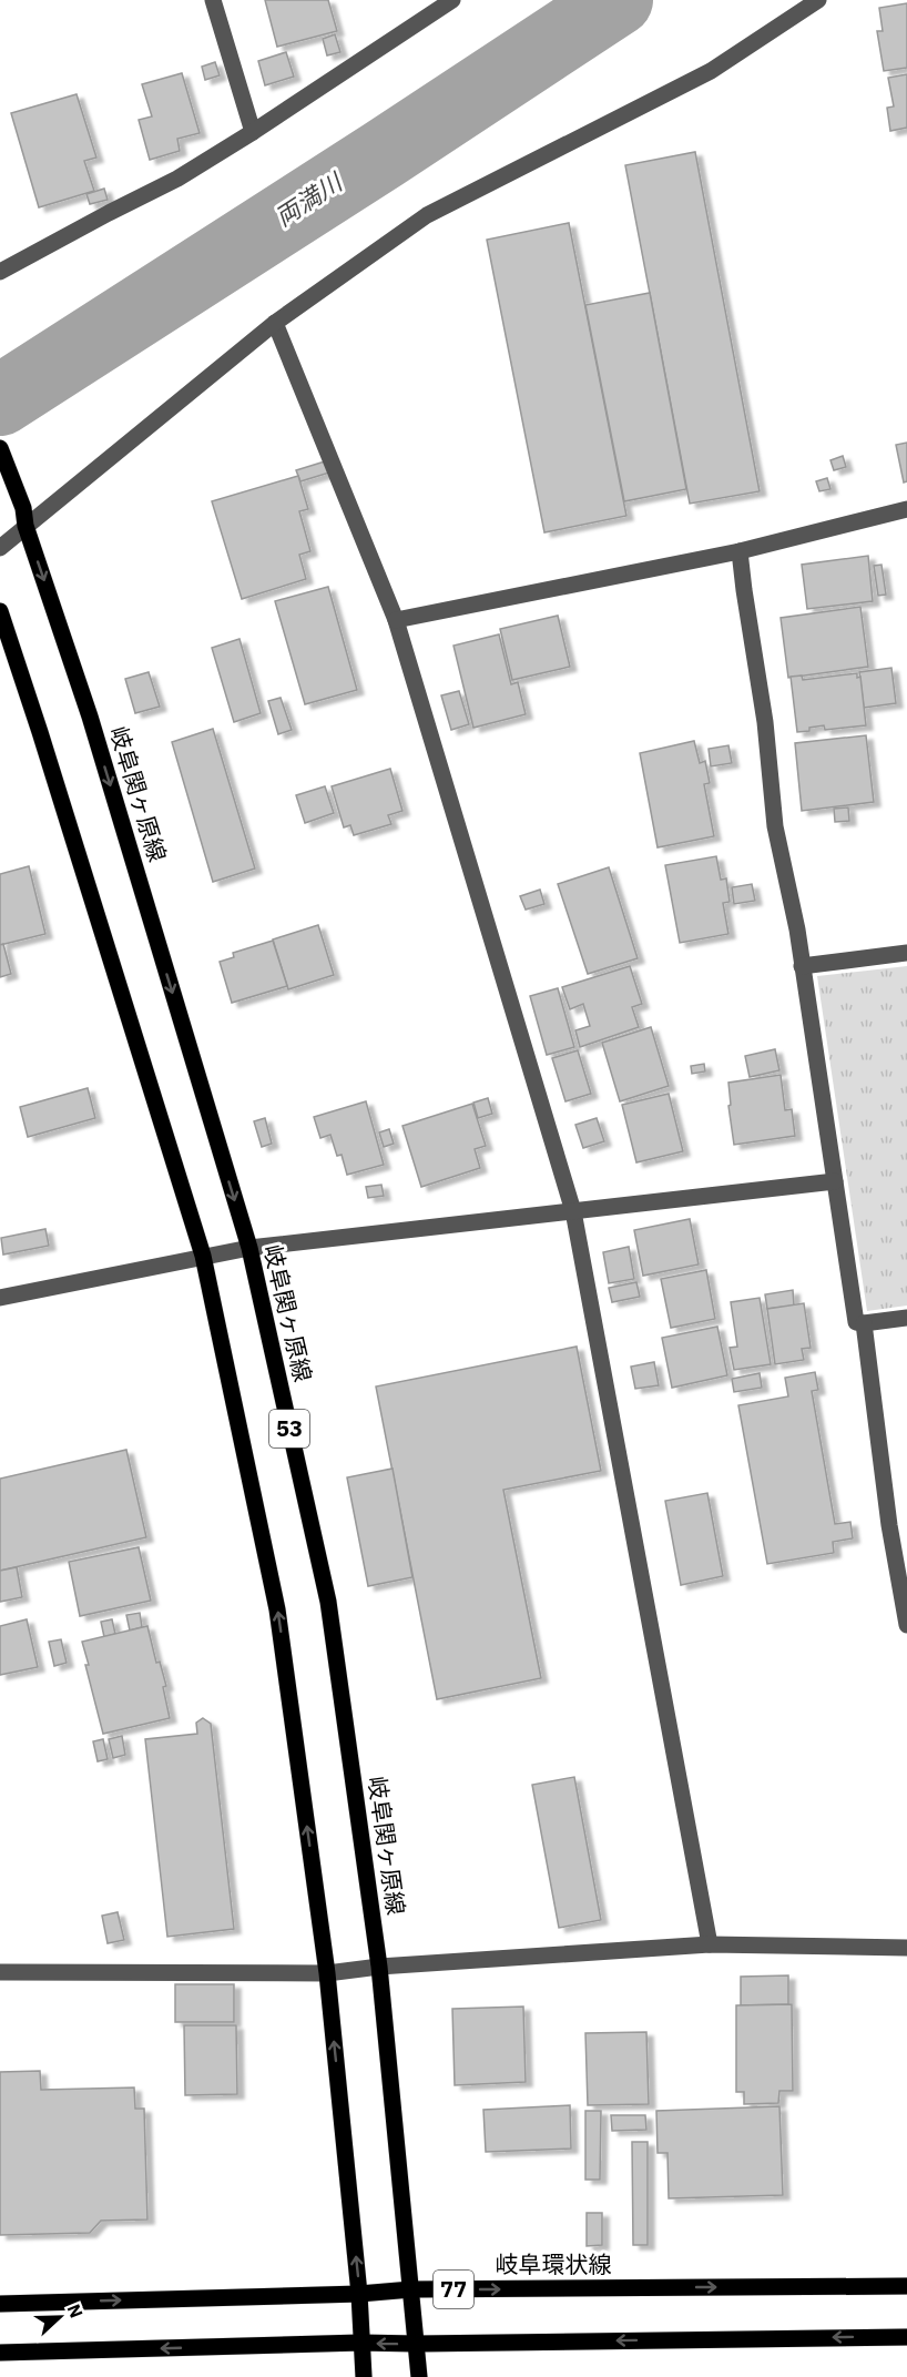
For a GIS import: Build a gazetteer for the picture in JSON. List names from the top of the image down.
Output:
{
  "streets": {
    "main road": [
      "岐阜関ヶ原線",
      "53",
      "岐阜環状線",
      "77"
    ]
  },
  "crossings": [
    ["岐阜関ヶ原線", "岐阜環状線"],
    ["岐阜関ヶ原線", "77"],
    ["53", "岐阜環状線"],
    ["53", "77"]
  ],
  "water": ["両満川"],
  "north": "right"
}
